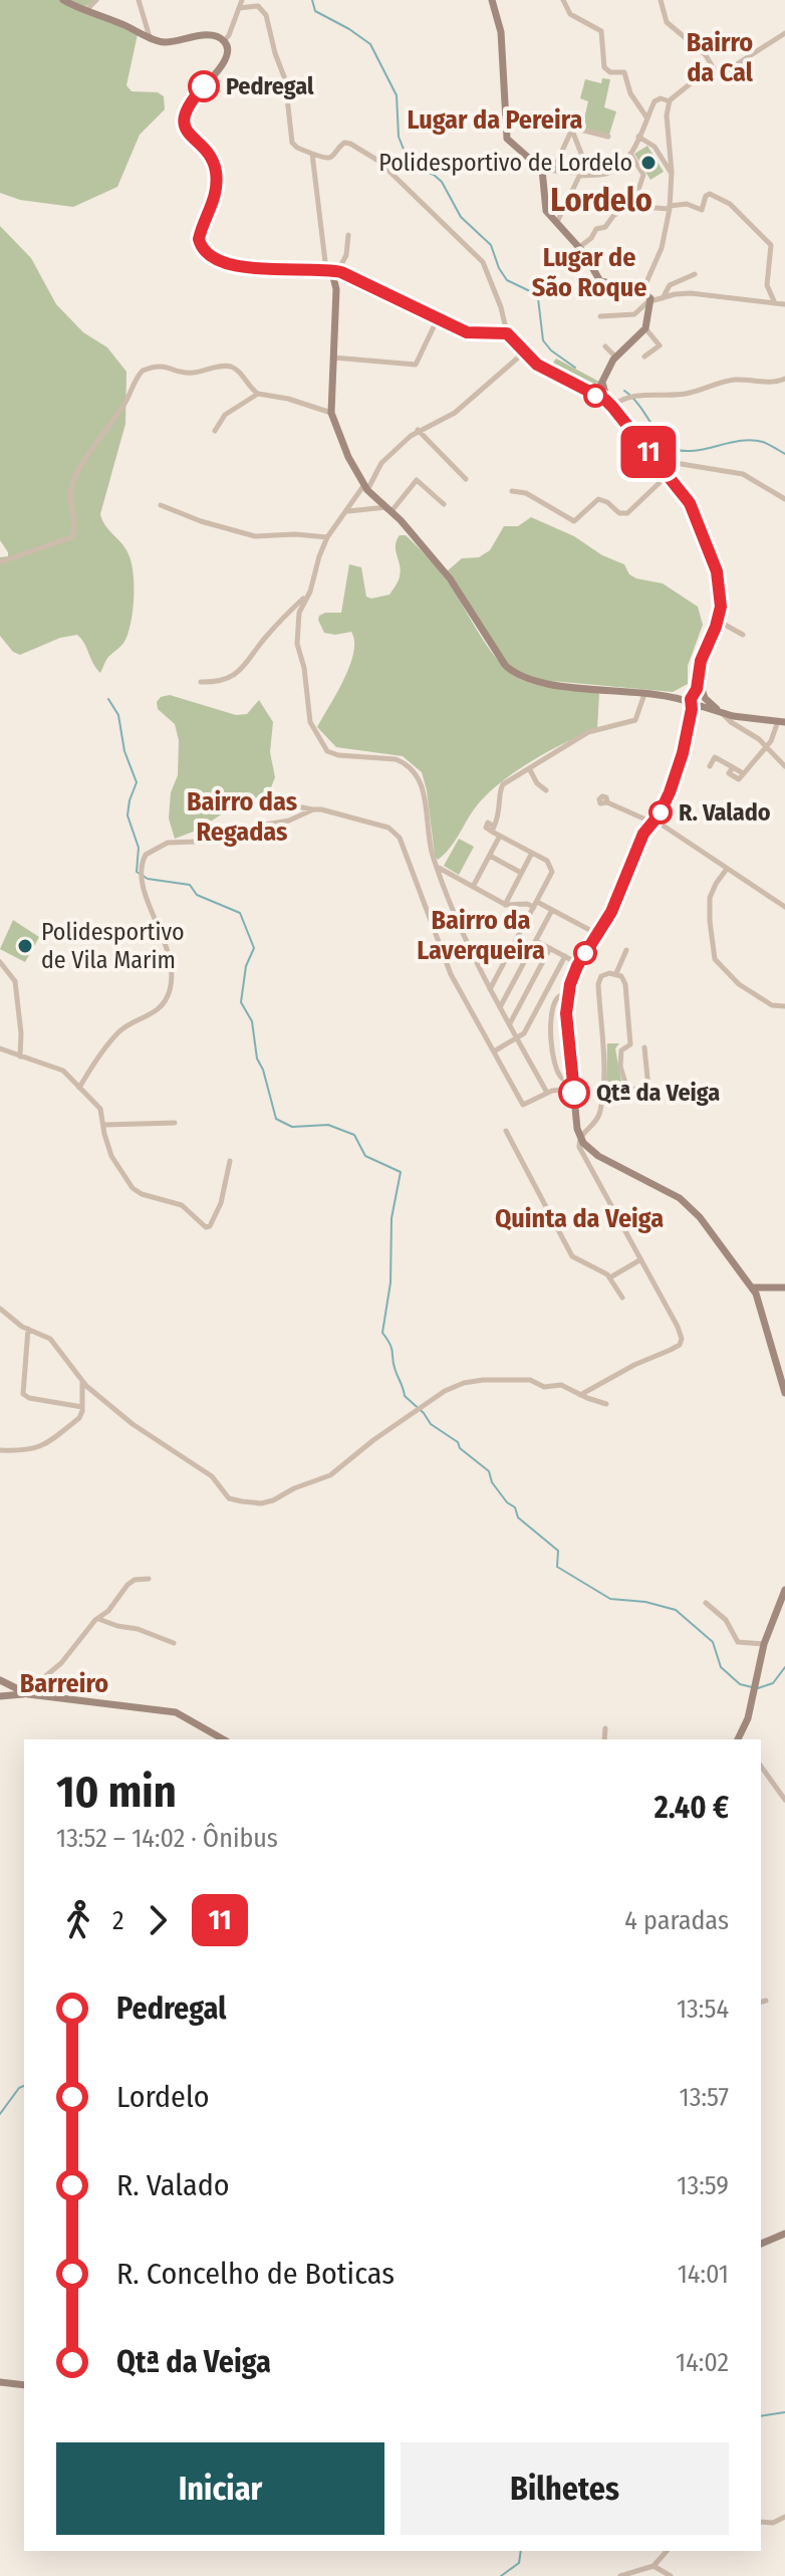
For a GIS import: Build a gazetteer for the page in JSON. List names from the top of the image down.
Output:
{
  "districts": [
    "Bairro da Cal",
    "Lugar da Pereira",
    "Lordelo",
    "Lugar de São Roque",
    "Bairro das Regadas",
    "Bairro da Laverqueira",
    "Quinta da Veiga",
    "Barreiro"
  ],
  "places": [
    "Pedregal",
    "Polidesportivo de Lordelo",
    "R. Valado",
    "Polidesportivo de Vila Marim",
    "Qtª da Veiga"
  ],
  "lines": ["bus line 11"],
  "page": {
    "on_map": "11",
    "heading": ["10 min", "13:52 – 14:02 · Ônibus", "2.40 €"],
    "legs": ["2", "11", "4 paradas"],
    "list": [
      {
        "name": "Pedregal",
        "value": "13:54"
      },
      {
        "name": "Lordelo",
        "value": "13:57"
      },
      {
        "name": "R. Valado",
        "value": "13:59"
      },
      {
        "name": "R. Concelho de Boticas",
        "value": "14:01"
      },
      {
        "name": "Qtª da Veiga",
        "value": "14:02"
      }
    ],
    "buttons": ["Iniciar", "Bilhetes"]
  }
}
